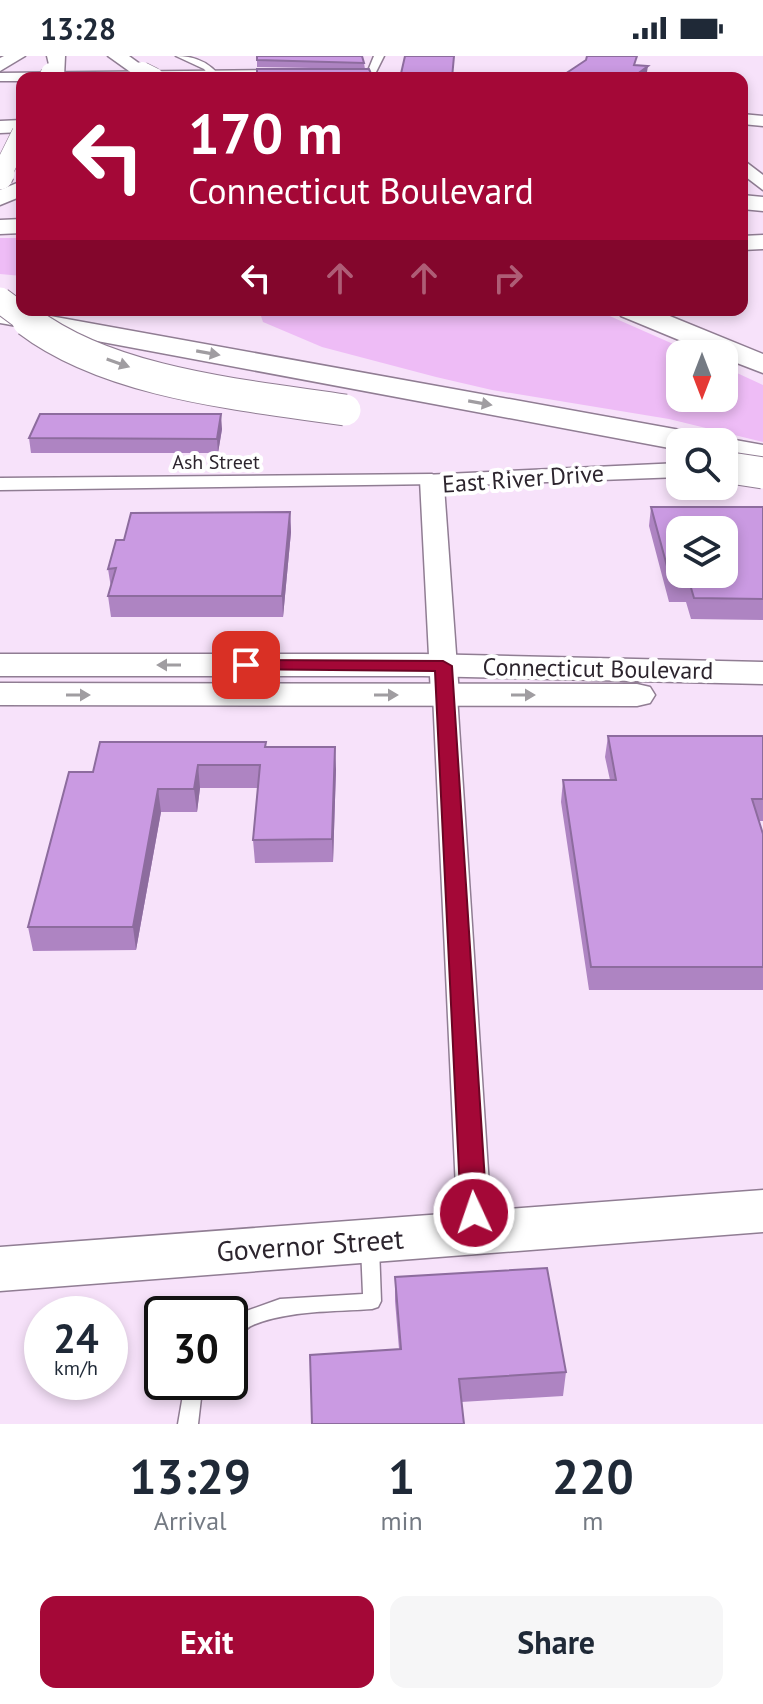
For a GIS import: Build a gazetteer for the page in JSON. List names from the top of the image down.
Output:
{
  "streets": {
    "main road": ["Connecticut Boulevard", "Governor Street"],
    "street": ["Ash Street", "East River Drive"]
  },
  "crossings": [
    ["Ash Street", "East River Drive"],
    ["East River Drive", "Connecticut Boulevard"]
  ],
  "north": "bottom",
  "page": {
    "status": "13:28",
    "turn": ["170 m", "Connecticut Boulevard"],
    "speed": "24 km/h",
    "limit": "30",
    "eta": [
      "13:29",
      "Arrival",
      "1",
      "min",
      "220",
      "m"
    ],
    "buttons": ["Exit", "Share"]
  }
}
